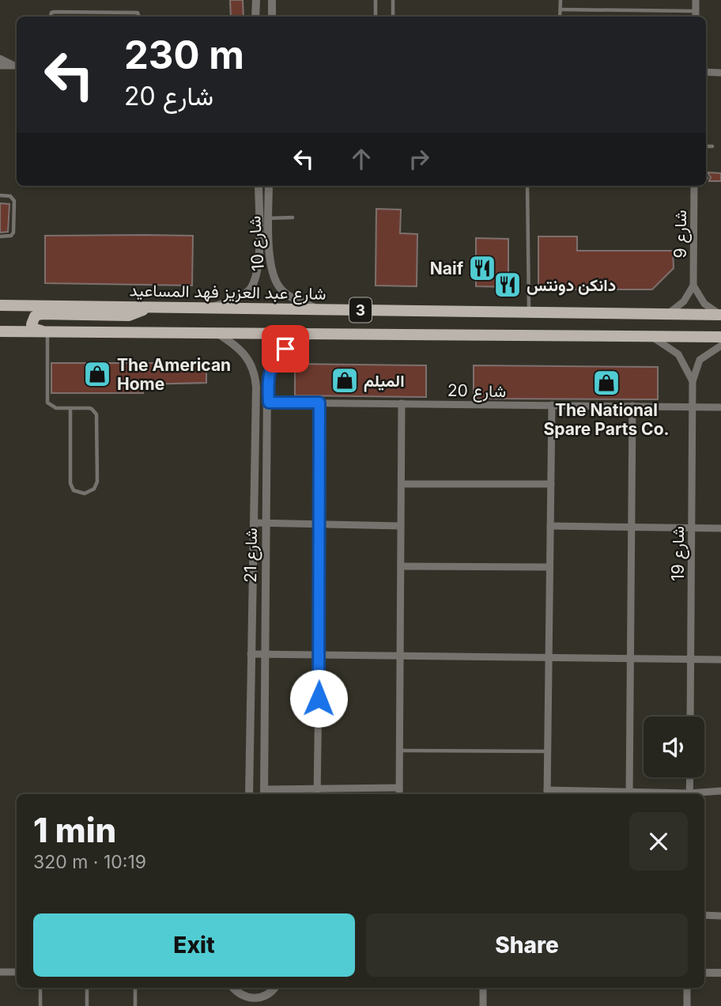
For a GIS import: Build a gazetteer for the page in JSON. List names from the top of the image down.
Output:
{
  "streets": {
    "main road": ["شارع عبد العزيز فهد المساعيد", "3"],
    "street": [
      "شارع 9",
      "شارع 10",
      "شارع 20",
      "شارع 19",
      "شارع 21"
    ]
  },
  "crossings": [
    ["شارع 10", "شارع عبد العزيز فهد المساعيد"],
    ["3", "شارع 19"],
    ["3", "شارع 21"],
    ["شارع 20", "شارع 19"],
    ["شارع 20", "شارع 21"]
  ],
  "places": {
    "restaurant": ["Naif", "دانكن دونتس"],
    "shop": ["The American Home", "الميلم", "The National Spare Parts Co."]
  },
  "page": {
    "turn": ["230 m", "شارع 20"],
    "heading": ["1 min", "320 m · 10:19"],
    "buttons": ["Exit", "Share"]
  }
}
